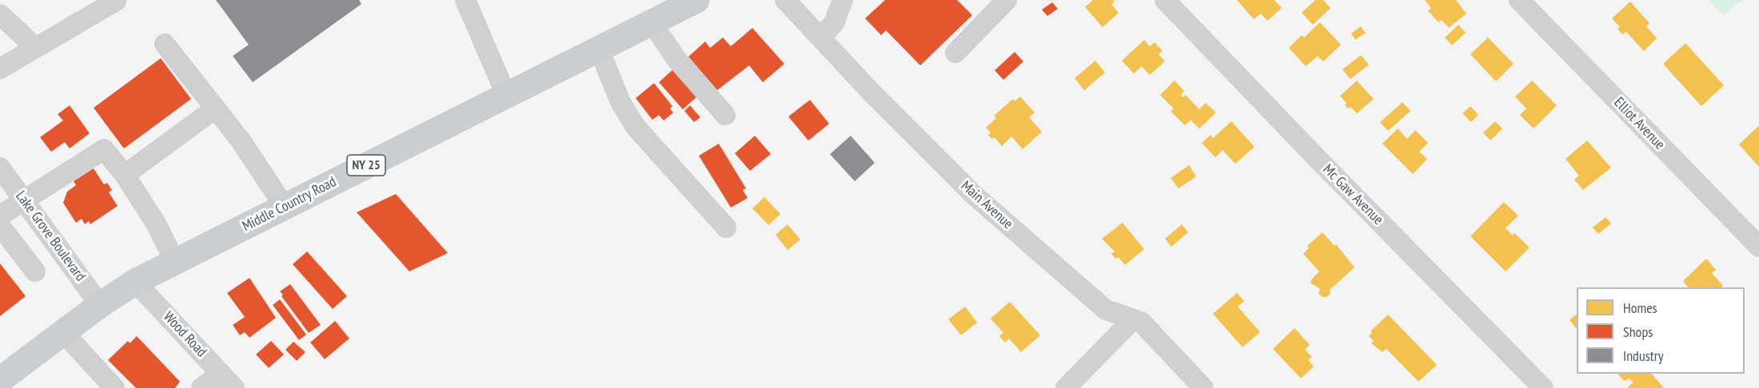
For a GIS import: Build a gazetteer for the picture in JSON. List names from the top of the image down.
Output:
{
  "streets": {
    "main road": ["NY 25", "Middle Country Road"],
    "street": [
      "Elliot Avenue",
      "Mc Gaw Avenue",
      "Main Avenue",
      "Lake Grove Boulevard",
      "Wood Road"
    ]
  },
  "crossings": [
    ["Middle Country Road", "Lake Grove Boulevard"],
    ["Middle Country Road", "Wood Road"]
  ],
  "legend": ["Homes", "Shops", "Industry"]
}
